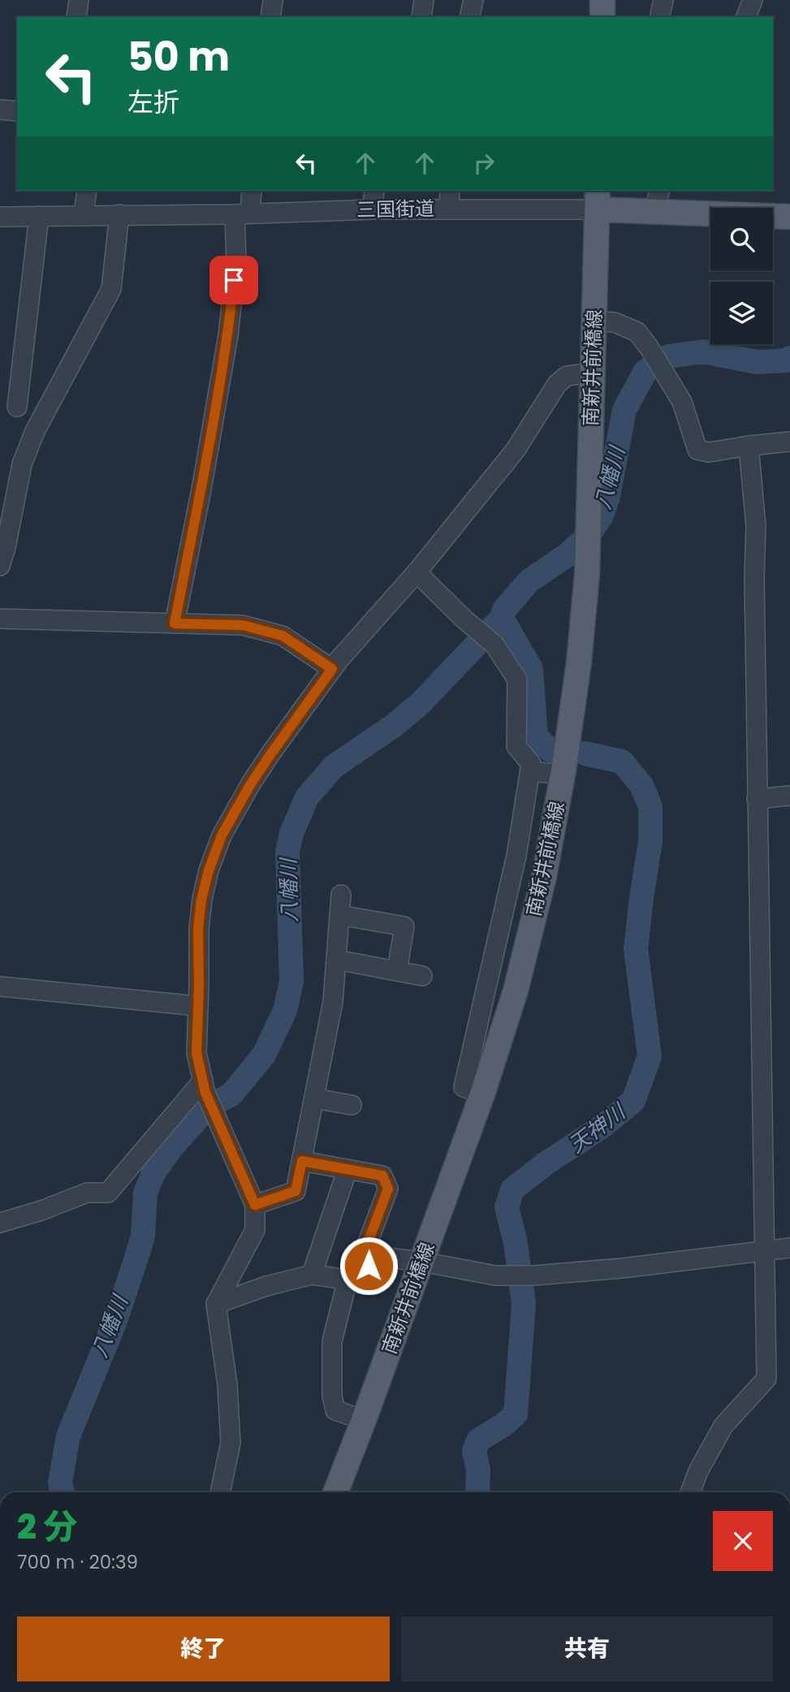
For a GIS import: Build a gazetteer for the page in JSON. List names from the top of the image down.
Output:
{
  "streets": {
    "main road": ["三国街道", "南新井前橋線"]
  },
  "crossings": [
    ["三国街道", "南新井前橋線"]
  ],
  "water": ["八幡川", "天神川"],
  "page": {
    "turn": ["50 m", "左折"],
    "heading": ["2 分", "700 m · 20:39"],
    "buttons": ["終了", "共有"]
  }
}
